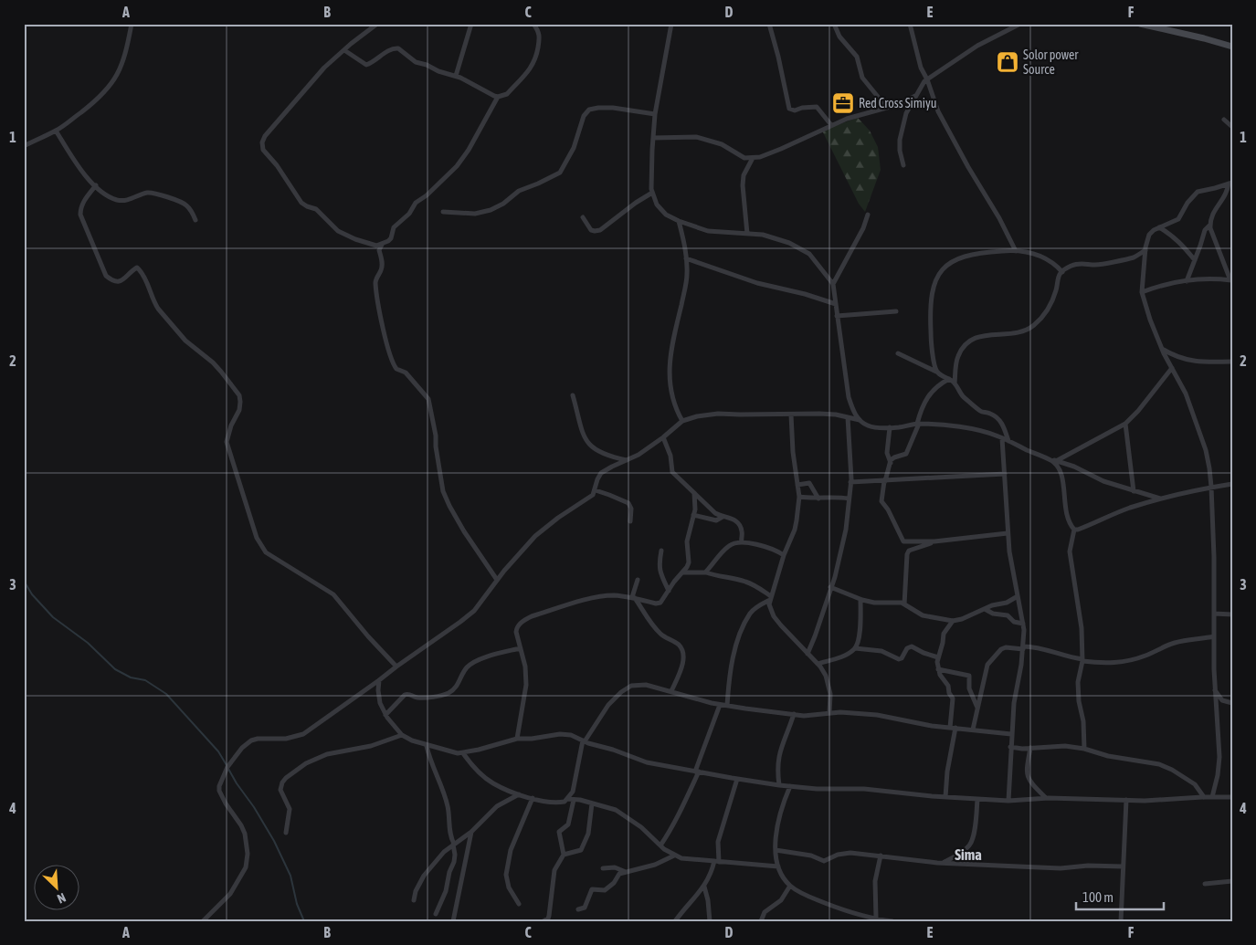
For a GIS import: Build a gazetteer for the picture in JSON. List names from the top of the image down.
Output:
{
  "districts": ["Sima"],
  "places": {
    "shop": ["Solor power Source"],
    "office": ["Red Cross Simiyu"]
  },
  "scale_bar": "100 m",
  "north": "bottom right",
  "grid": {
    "columns": [
      "A",
      "B",
      "C",
      "D",
      "E",
      "F"
    ],
    "rows": [
      "1",
      "2",
      "3",
      "4"
    ]
  }
}
